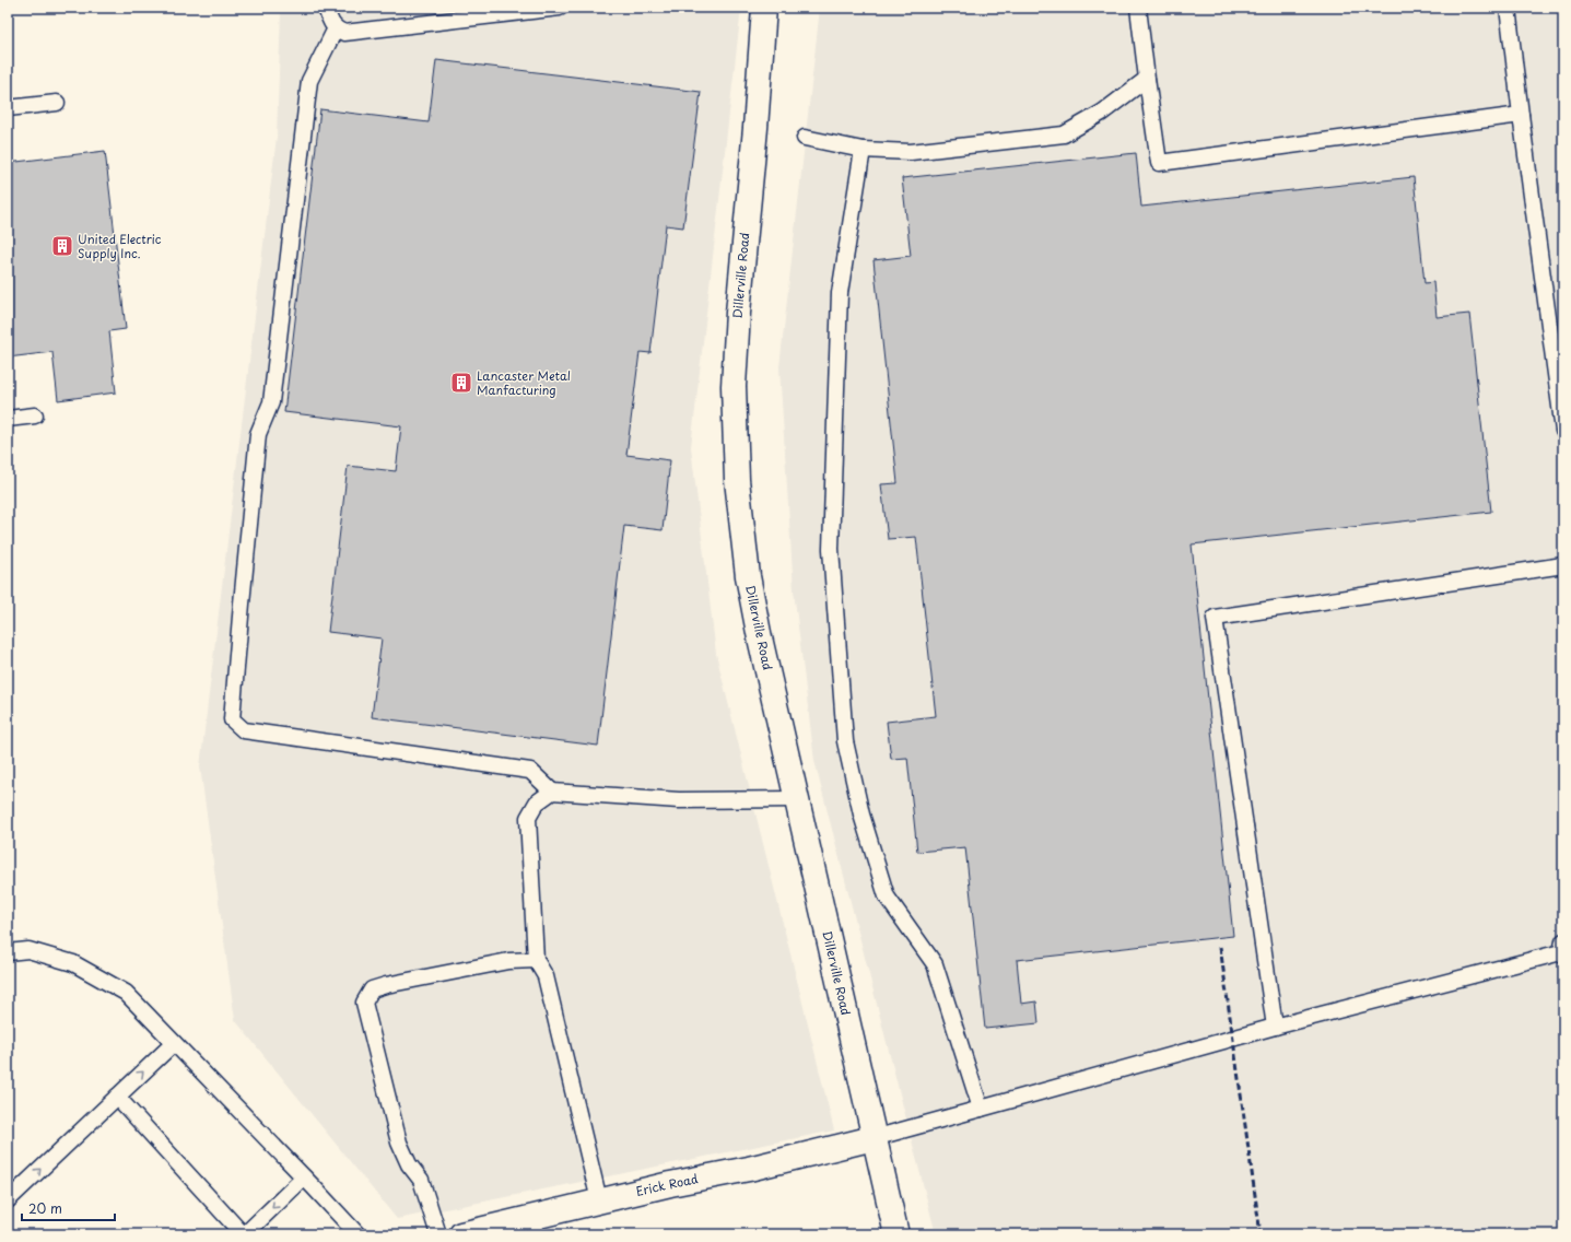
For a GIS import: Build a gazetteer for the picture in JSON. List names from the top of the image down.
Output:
{
  "streets": {
    "main road": ["Dillerville Road", "Erick Road"]
  },
  "crossings": [
    ["Dillerville Road", "Erick Road"]
  ],
  "places": {
    "building": ["United Electric Supply Inc.", "Lancaster Metal Manfacturing"]
  },
  "scale_bar": "20 m"
}
